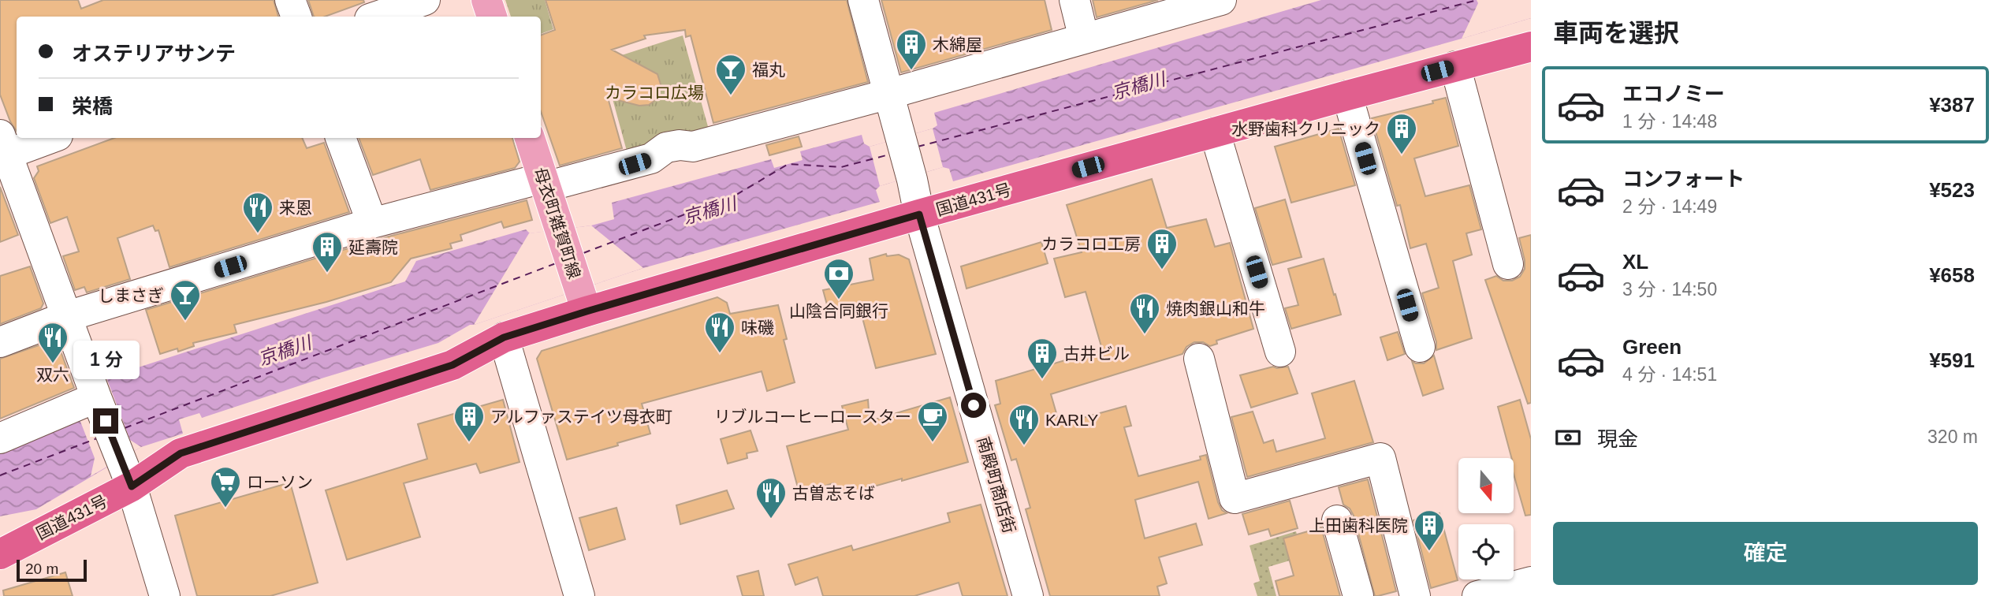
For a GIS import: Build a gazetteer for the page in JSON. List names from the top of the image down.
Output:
{
  "streets": {
    "highway": ["国道431号"],
    "main road": ["母衣町雑賀町線"],
    "street": ["南殿町商店街"]
  },
  "crossings": [
    ["国道431号", "母衣町雑賀町線"],
    ["国道431号", "南殿町商店街"]
  ],
  "water": ["京橋川"],
  "parks": ["カラコロ広場"],
  "places": {
    "building": [
      "木綿屋",
      "水野歯科クリニック",
      "カラコロ工房",
      "延壽院",
      "古井ビル",
      "アルファステイツ母衣町",
      "上田歯科医院"
    ],
    "bar": ["福丸", "しまさぎ"],
    "restaurant": [
      "来恩",
      "焼肉銀山和牛",
      "味磯",
      "双六",
      "KARLY",
      "古曽志そば"
    ],
    "bank": ["山陰合同銀行"],
    "cafe": ["リブルコーヒーロースター"],
    "supermarket": ["ローソン"]
  },
  "scale_bar": "20 m",
  "north": "bottom",
  "page": {
    "heading": "車両を選択",
    "banner": ["オステリアサンテ", "栄橋"],
    "list": [
      {
        "name": "エコノミー",
        "note": "1 分 · 14:48",
        "value": "¥387"
      },
      {
        "name": "コンフォート",
        "note": "2 分 · 14:49",
        "value": "¥523"
      },
      {
        "name": "XL",
        "note": "3 分 · 14:50",
        "value": "¥658"
      },
      {
        "name": "Green",
        "note": "4 分 · 14:51",
        "value": "¥591"
      }
    ],
    "bubble": "1 分",
    "pay": ["現金", "320 m"],
    "buttons": "確定",
    "scale": "20 m"
  }
}
